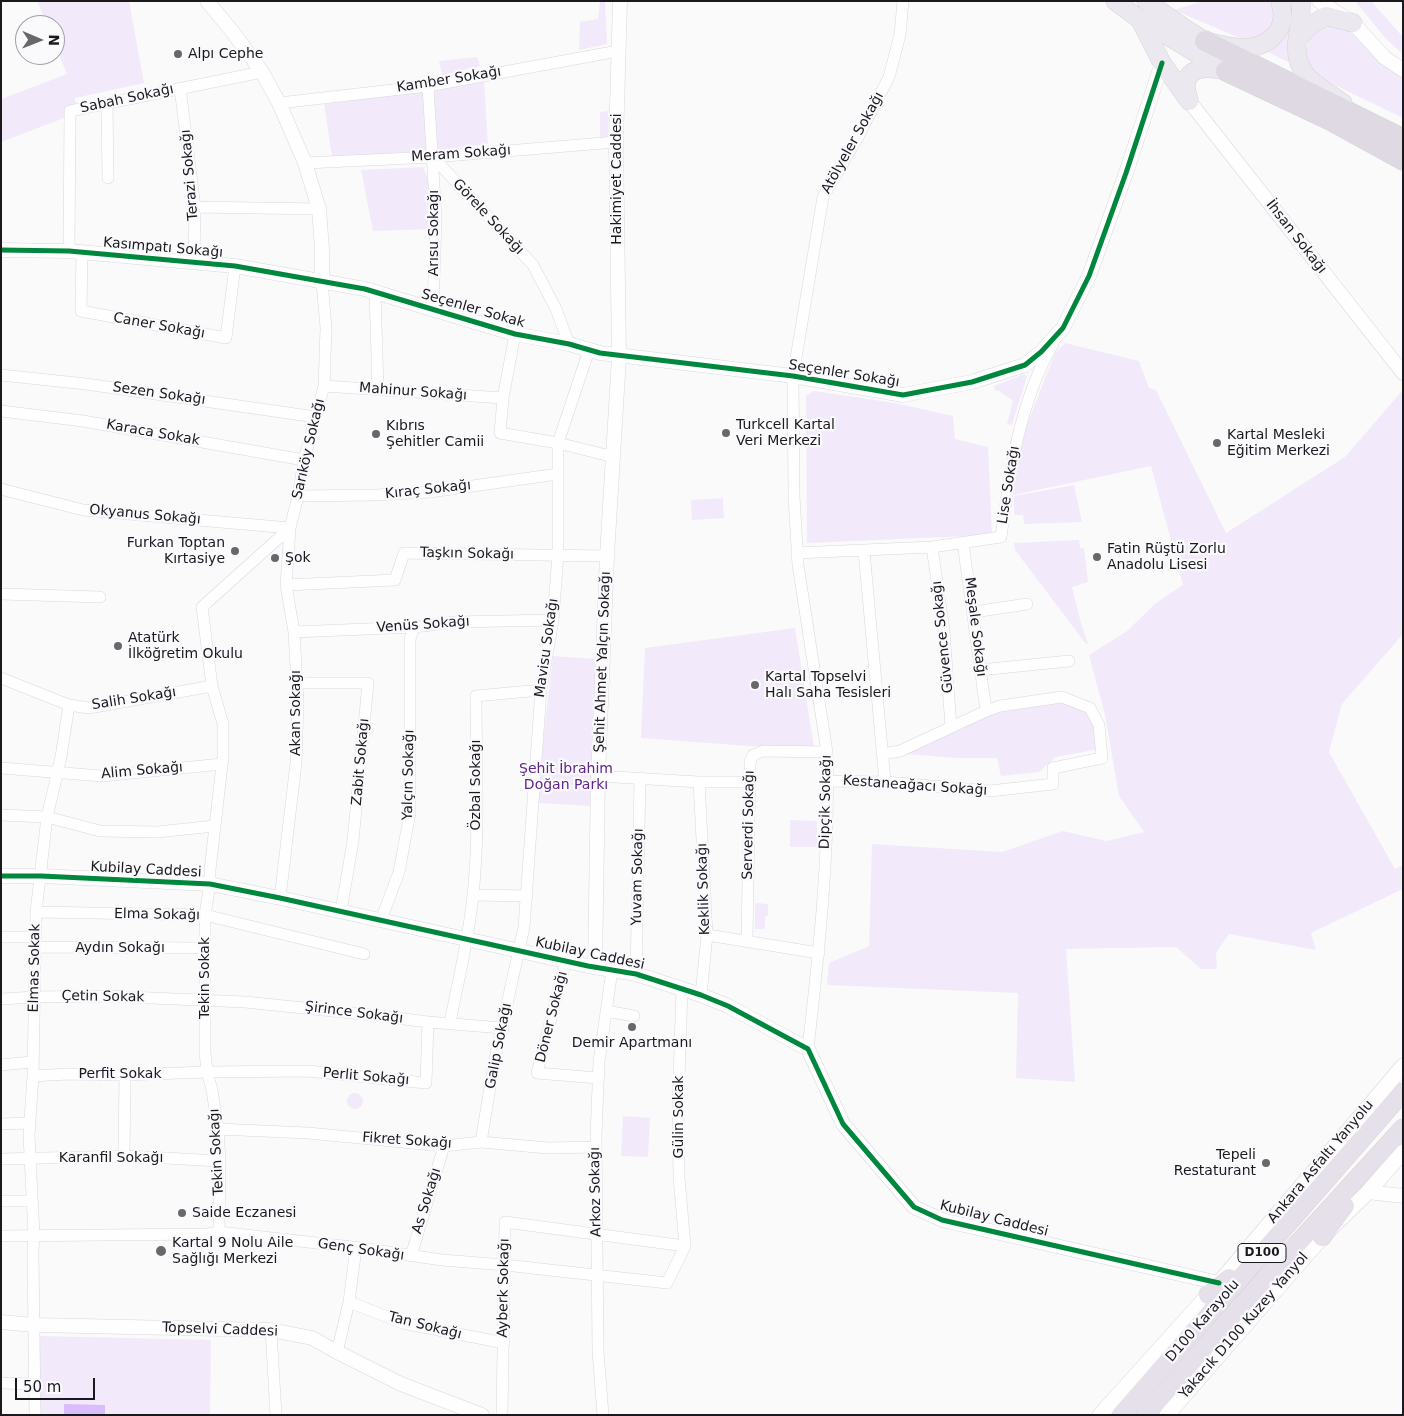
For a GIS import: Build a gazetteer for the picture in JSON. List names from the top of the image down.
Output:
{
  "streets": {
    "highway": ["D100", "D100 Karayolu"],
    "main road": ["Ankara Asfaltı Yanyolu", "Yakacık D100 Kuzey Yanyol"],
    "street": [
      "Kamber Sokağı",
      "Sabah Sokağı",
      "Atölyeler Sokağı",
      "Meram Sokağı",
      "Terazi Sokağı",
      "Hakimiyet Caddesi",
      "Görele Sokağı",
      "Arısu Sokağı",
      "İhsan Sokağı",
      "Kasımpatı Sokağı",
      "Seçenler Sokak",
      "Caner Sokağı",
      "Seçenler Sokağı",
      "Mahinur Sokağı",
      "Sezen Sokağı",
      "Karaca Sokak",
      "Sarıköy Sokağı",
      "Lise Sokağı",
      "Kıraç Sokağı",
      "Okyanus Sokağı",
      "Taşkın Sokağı",
      "Venüs Sokağı",
      "Meşale Sokağı",
      "Güvence Sokağı",
      "Mavisu Sokağı",
      "Şehit Ahmet Yalçın Sokağı",
      "Salih Sokağı",
      "Akan Sokağı",
      "Zabit Sokağı",
      "Alim Sokağı",
      "Yalçın Sokağı",
      "Özbal Sokağı",
      "Kestaneağacı Sokağı",
      "Dipçik Sokağı",
      "Serverdi Sokağı",
      "Kubilay Caddesi",
      "Yuvam Sokağı",
      "Keklik Sokağı",
      "Elma Sokağı",
      "Aydın Sokağı",
      "Elmas Sokak",
      "Tekin Sokak",
      "Çetin Sokak",
      "Şirince Sokağı",
      "Döner Sokağı",
      "Galip Sokağı",
      "Perfit Sokak",
      "Perlit Sokağı",
      "Gülin Sokak",
      "Fikret Sokağı",
      "Tekin Sokağı",
      "Karanfil Sokağı",
      "Arkoz Sokağı",
      "As Sokağı",
      "Genç Sokağı",
      "Ayberk Sokağı",
      "Tan Sokağı",
      "Topselvi Caddesi"
    ]
  },
  "crossings": [
    ["Kamber Sokağı", "Hakimiyet Caddesi"],
    ["Kamber Sokağı", "Sarıköy Sokağı"],
    ["Sabah Sokağı", "Terazi Sokağı"],
    ["Sabah Sokağı", "Kasımpatı Sokağı"],
    ["Sabah Sokağı", "Caner Sokağı"],
    ["Sabah Sokağı", "Sarıköy Sokağı"],
    ["Atölyeler Sokağı", "Seçenler Sokağı"],
    ["Atölyeler Sokağı", "Dipçik Sokağı"],
    ["Meram Sokağı", "Hakimiyet Caddesi"],
    ["Meram Sokağı", "Görele Sokağı"],
    ["Meram Sokağı", "Arısu Sokağı"],
    ["Meram Sokağı", "Sarıköy Sokağı"],
    ["Terazi Sokağı", "Kasımpatı Sokağı"],
    ["Hakimiyet Caddesi", "Seçenler Sokak"],
    ["Hakimiyet Caddesi", "Seçenler Sokağı"],
    ["Hakimiyet Caddesi", "Şehit Ahmet Yalçın Sokağı"],
    ["Görele Sokağı", "Arısu Sokağı"],
    ["Görele Sokağı", "Seçenler Sokak"],
    ["Arısu Sokağı", "Seçenler Sokak"],
    ["Kasımpatı Sokağı", "Seçenler Sokak"],
    ["Kasımpatı Sokağı", "Caner Sokağı"],
    ["Kasımpatı Sokağı", "Sarıköy Sokağı"],
    ["Seçenler Sokak", "Seçenler Sokağı"],
    ["Seçenler Sokak", "Sarıköy Sokağı"],
    ["Seçenler Sokak", "Mavisu Sokağı"],
    ["Seçenler Sokak", "Şehit Ahmet Yalçın Sokağı"],
    ["Seçenler Sokağı", "Lise Sokağı"],
    ["Seçenler Sokağı", "Şehit Ahmet Yalçın Sokağı"],
    ["Seçenler Sokağı", "Dipçik Sokağı"],
    ["Mahinur Sokağı", "Sarıköy Sokağı"],
    ["Sezen Sokağı", "Sarıköy Sokağı"],
    ["Karaca Sokak", "Sarıköy Sokağı"],
    ["Sarıköy Sokağı", "Kıraç Sokağı"],
    ["Sarıköy Sokağı", "Okyanus Sokağı"],
    ["Sarıköy Sokağı", "Akan Sokağı"],
    ["Lise Sokağı", "Meşale Sokağı"],
    ["Lise Sokağı", "Güvence Sokağı"],
    ["Lise Sokağı", "Dipçik Sokağı"],
    ["Kıraç Sokağı", "Mavisu Sokağı"],
    ["Okyanus Sokağı", "Akan Sokağı"],
    ["Taşkın Sokağı", "Mavisu Sokağı"],
    ["Taşkın Sokağı", "Şehit Ahmet Yalçın Sokağı"],
    ["Taşkın Sokağı", "Akan Sokağı"],
    ["Venüs Sokağı", "Mavisu Sokağı"],
    ["Venüs Sokağı", "Akan Sokağı"],
    ["Venüs Sokağı", "Yalçın Sokağı"],
    ["Meşale Sokağı", "Kestaneağacı Sokağı"],
    ["Güvence Sokağı", "Kestaneağacı Sokağı"],
    ["Mavisu Sokağı", "Özbal Sokağı"],
    ["Mavisu Sokağı", "Kubilay Caddesi"],
    ["Mavisu Sokağı", "Galip Sokağı"],
    ["Şehit Ahmet Yalçın Sokağı", "Kubilay Caddesi"],
    ["Salih Sokağı", "Elmas Sokak"],
    ["Akan Sokağı", "Zabit Sokağı"],
    ["Akan Sokağı", "Kubilay Caddesi"],
    ["Zabit Sokağı", "Kubilay Caddesi"],
    ["Alim Sokağı", "Elmas Sokak"],
    ["Yalçın Sokağı", "Kubilay Caddesi"],
    ["Özbal Sokağı", "Kubilay Caddesi"],
    ["Özbal Sokağı", "Şirince Sokağı"],
    ["Kestaneağacı Sokağı", "Dipçik Sokağı"],
    ["Dipçik Sokağı", "Serverdi Sokağı"],
    ["Dipçik Sokağı", "Kubilay Caddesi"],
    ["Kubilay Caddesi", "Yuvam Sokağı"],
    ["Kubilay Caddesi", "Keklik Sokağı"],
    ["Kubilay Caddesi", "Elmas Sokak"],
    ["Kubilay Caddesi", "Tekin Sokak"],
    ["Kubilay Caddesi", "Döner Sokağı"],
    ["Kubilay Caddesi", "Galip Sokağı"],
    ["Kubilay Caddesi", "Gülin Sokak"],
    ["Kubilay Caddesi", "Ankara Asfaltı Yanyolu"],
    ["Kubilay Caddesi", "Arkoz Sokağı"],
    ["Elma Sokağı", "Elmas Sokak"],
    ["Elma Sokağı", "Tekin Sokak"],
    ["Aydın Sokağı", "Elmas Sokak"],
    ["Aydın Sokağı", "Tekin Sokak"],
    ["Elmas Sokak", "Çetin Sokak"],
    ["Elmas Sokak", "Perfit Sokak"],
    ["Elmas Sokak", "Karanfil Sokağı"],
    ["Elmas Sokak", "Genç Sokağı"],
    ["Elmas Sokak", "Topselvi Caddesi"],
    ["Tekin Sokak", "Çetin Sokak"],
    ["Tekin Sokak", "Şirince Sokağı"],
    ["Tekin Sokak", "Perfit Sokak"],
    ["Tekin Sokak", "Tekin Sokağı"],
    ["Çetin Sokak", "Şirince Sokağı"],
    ["Şirince Sokağı", "Galip Sokağı"],
    ["Şirince Sokağı", "Perlit Sokağı"],
    ["Döner Sokağı", "Arkoz Sokağı"],
    ["Galip Sokağı", "Fikret Sokağı"],
    ["Perfit Sokak", "Perlit Sokağı"],
    ["Perfit Sokak", "Tekin Sokağı"],
    ["Gülin Sokak", "Genç Sokağı"],
    ["Gülin Sokak", "Ayberk Sokağı"],
    ["Fikret Sokağı", "Tekin Sokağı"],
    ["Fikret Sokağı", "Arkoz Sokağı"],
    ["Fikret Sokağı", "As Sokağı"],
    ["Tekin Sokağı", "Karanfil Sokağı"],
    ["Tekin Sokağı", "Genç Sokağı"],
    ["Arkoz Sokağı", "Genç Sokağı"],
    ["Arkoz Sokağı", "Ayberk Sokağı"],
    ["As Sokağı", "Genç Sokağı"],
    ["Genç Sokağı", "Ayberk Sokağı"],
    ["D100", "D100 Karayolu"],
    ["D100", "Yakacık D100 Kuzey Yanyol"],
    ["Ayberk Sokağı", "Tan Sokağı"]
  ],
  "parks": ["Şehit İbrahim Doğan Parkı"],
  "places": [
    "Alpı Cephe",
    "Turkcell Kartal Veri Merkezi",
    "Kıbrıs Şehitler Camii",
    "Kartal Mesleki Eğitim Merkezi",
    "Furkan Toptan Kırtasiye",
    "Fatin Rüştü Zorlu Anadolu Lisesi",
    "Şok",
    "Atatürk İlköğretim Okulu",
    "Kartal Topselvi Halı Saha Tesisleri",
    "Demir Apartmanı",
    "Tepeli Restaturant",
    "Saide Eczanesi",
    "Kartal 9 Nolu Aile Sağlığı Merkezi"
  ],
  "scale_bar": "50 m",
  "north": "right"
}
